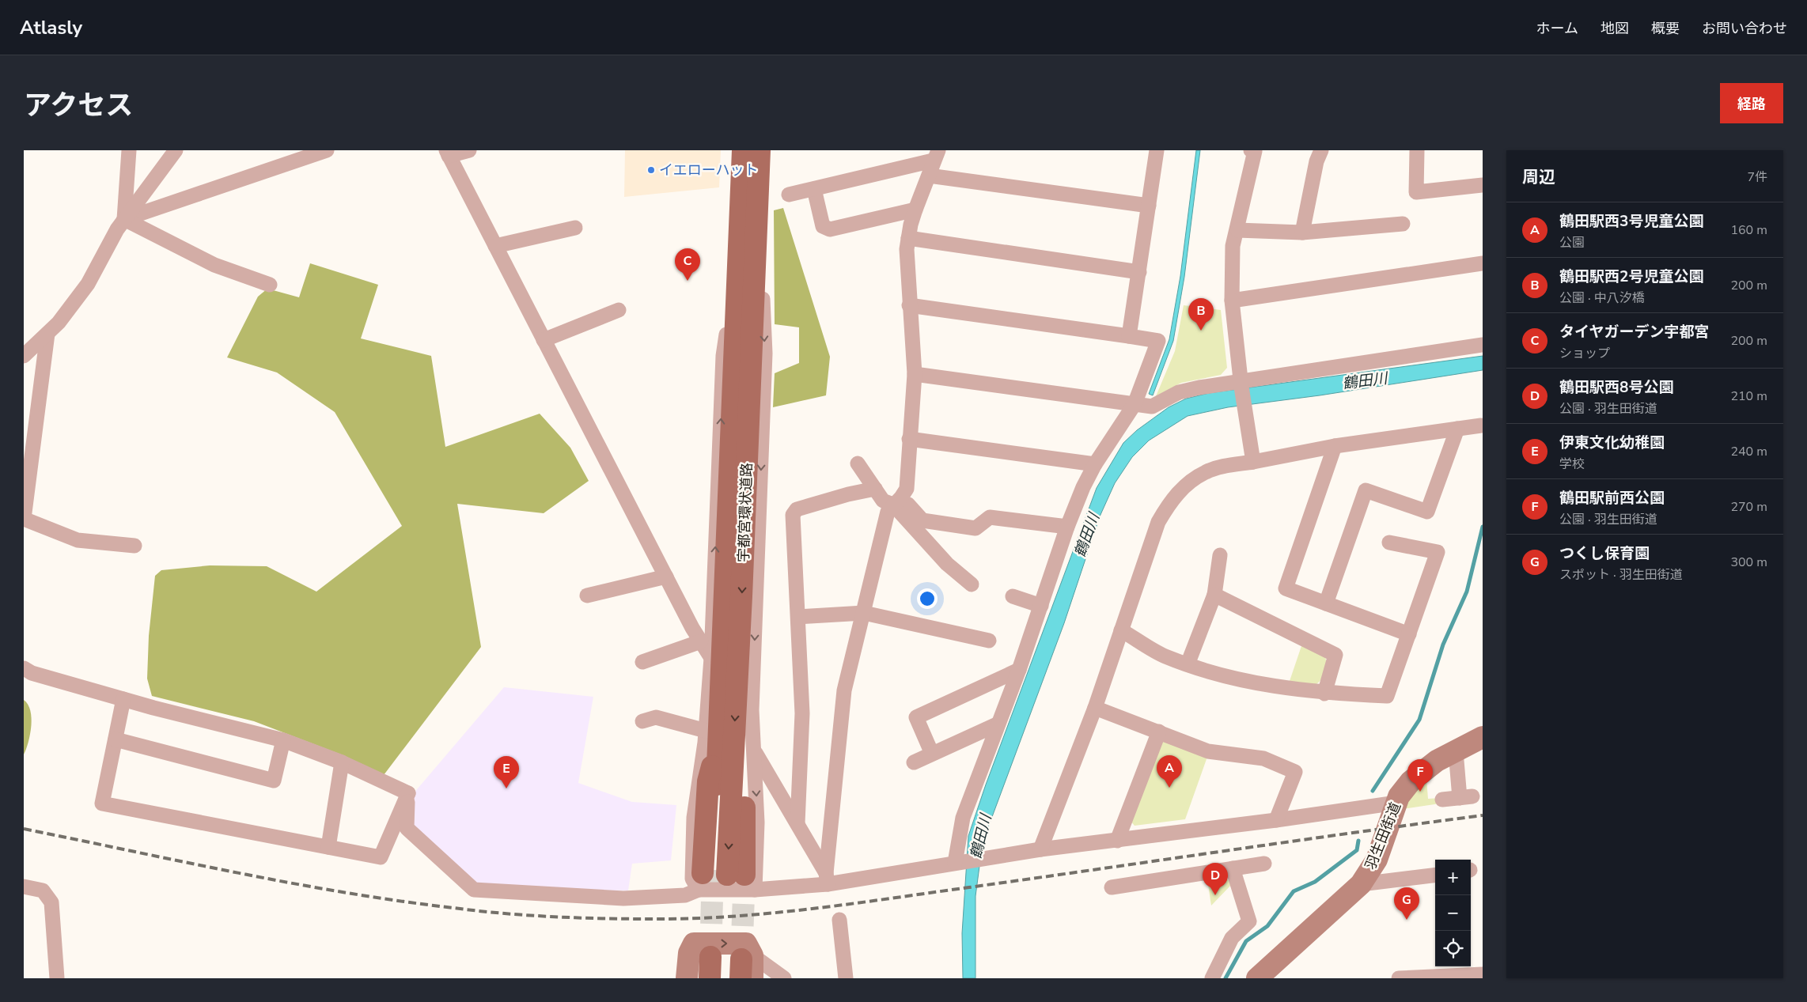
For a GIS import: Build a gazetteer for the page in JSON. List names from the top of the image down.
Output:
{
  "streets": {
    "main road": ["宇都宮環状道路", "羽生田街道"]
  },
  "water": ["鶴田川"],
  "places": ["イエローハット"],
  "page": {
    "header": "Atlasly",
    "nav": [
      "ホーム",
      "地図",
      "概要",
      "お問い合わせ"
    ],
    "title": "アクセス",
    "buttons": "経路",
    "heading": ["周辺", "7件"],
    "list": [
      {
        "mark": "A",
        "name": "鶴田駅西3号児童公園",
        "note": "公園",
        "value": "160 m"
      },
      {
        "mark": "B",
        "name": "鶴田駅西2号児童公園",
        "note": "公園 · 中八汐橋",
        "value": "200 m"
      },
      {
        "mark": "C",
        "name": "タイヤガーデン宇都宮",
        "note": "ショップ",
        "value": "200 m"
      },
      {
        "mark": "D",
        "name": "鶴田駅西8号公園",
        "note": "公園 · 羽生田街道",
        "value": "210 m"
      },
      {
        "mark": "E",
        "name": "伊東文化幼稚園",
        "note": "学校",
        "value": "240 m"
      },
      {
        "mark": "F",
        "name": "鶴田駅前西公園",
        "note": "公園 · 羽生田街道",
        "value": "270 m"
      },
      {
        "mark": "G",
        "name": "つくし保育園",
        "note": "スポット · 羽生田街道",
        "value": "300 m"
      }
    ],
    "pins": [
      "C",
      "B",
      "A",
      "E",
      "F",
      "D",
      "G"
    ],
    "map_buttons": ["+", "−"]
  }
}
